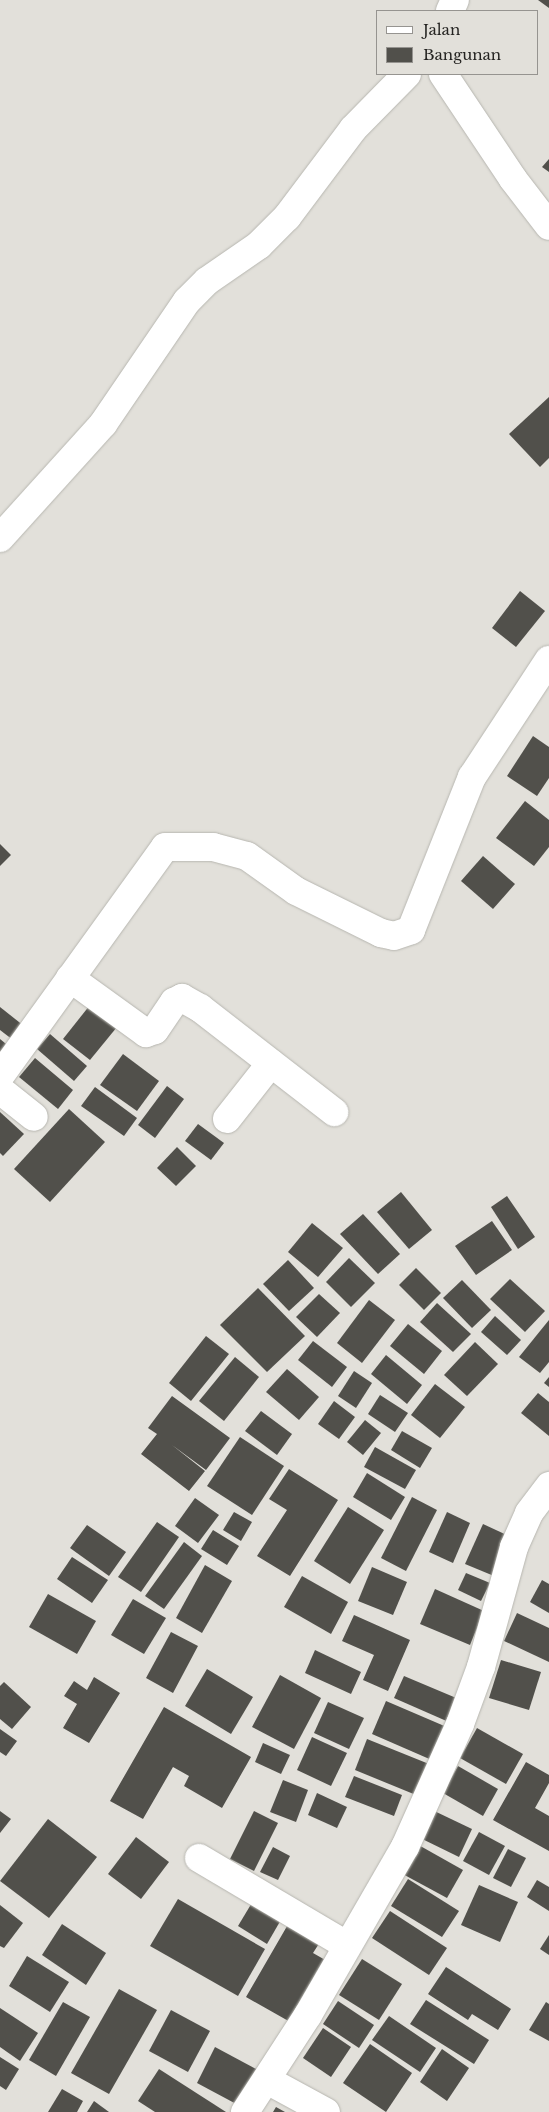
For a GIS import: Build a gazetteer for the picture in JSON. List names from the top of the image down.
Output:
{
  "legend": ["Jalan", "Bangunan"]
}
